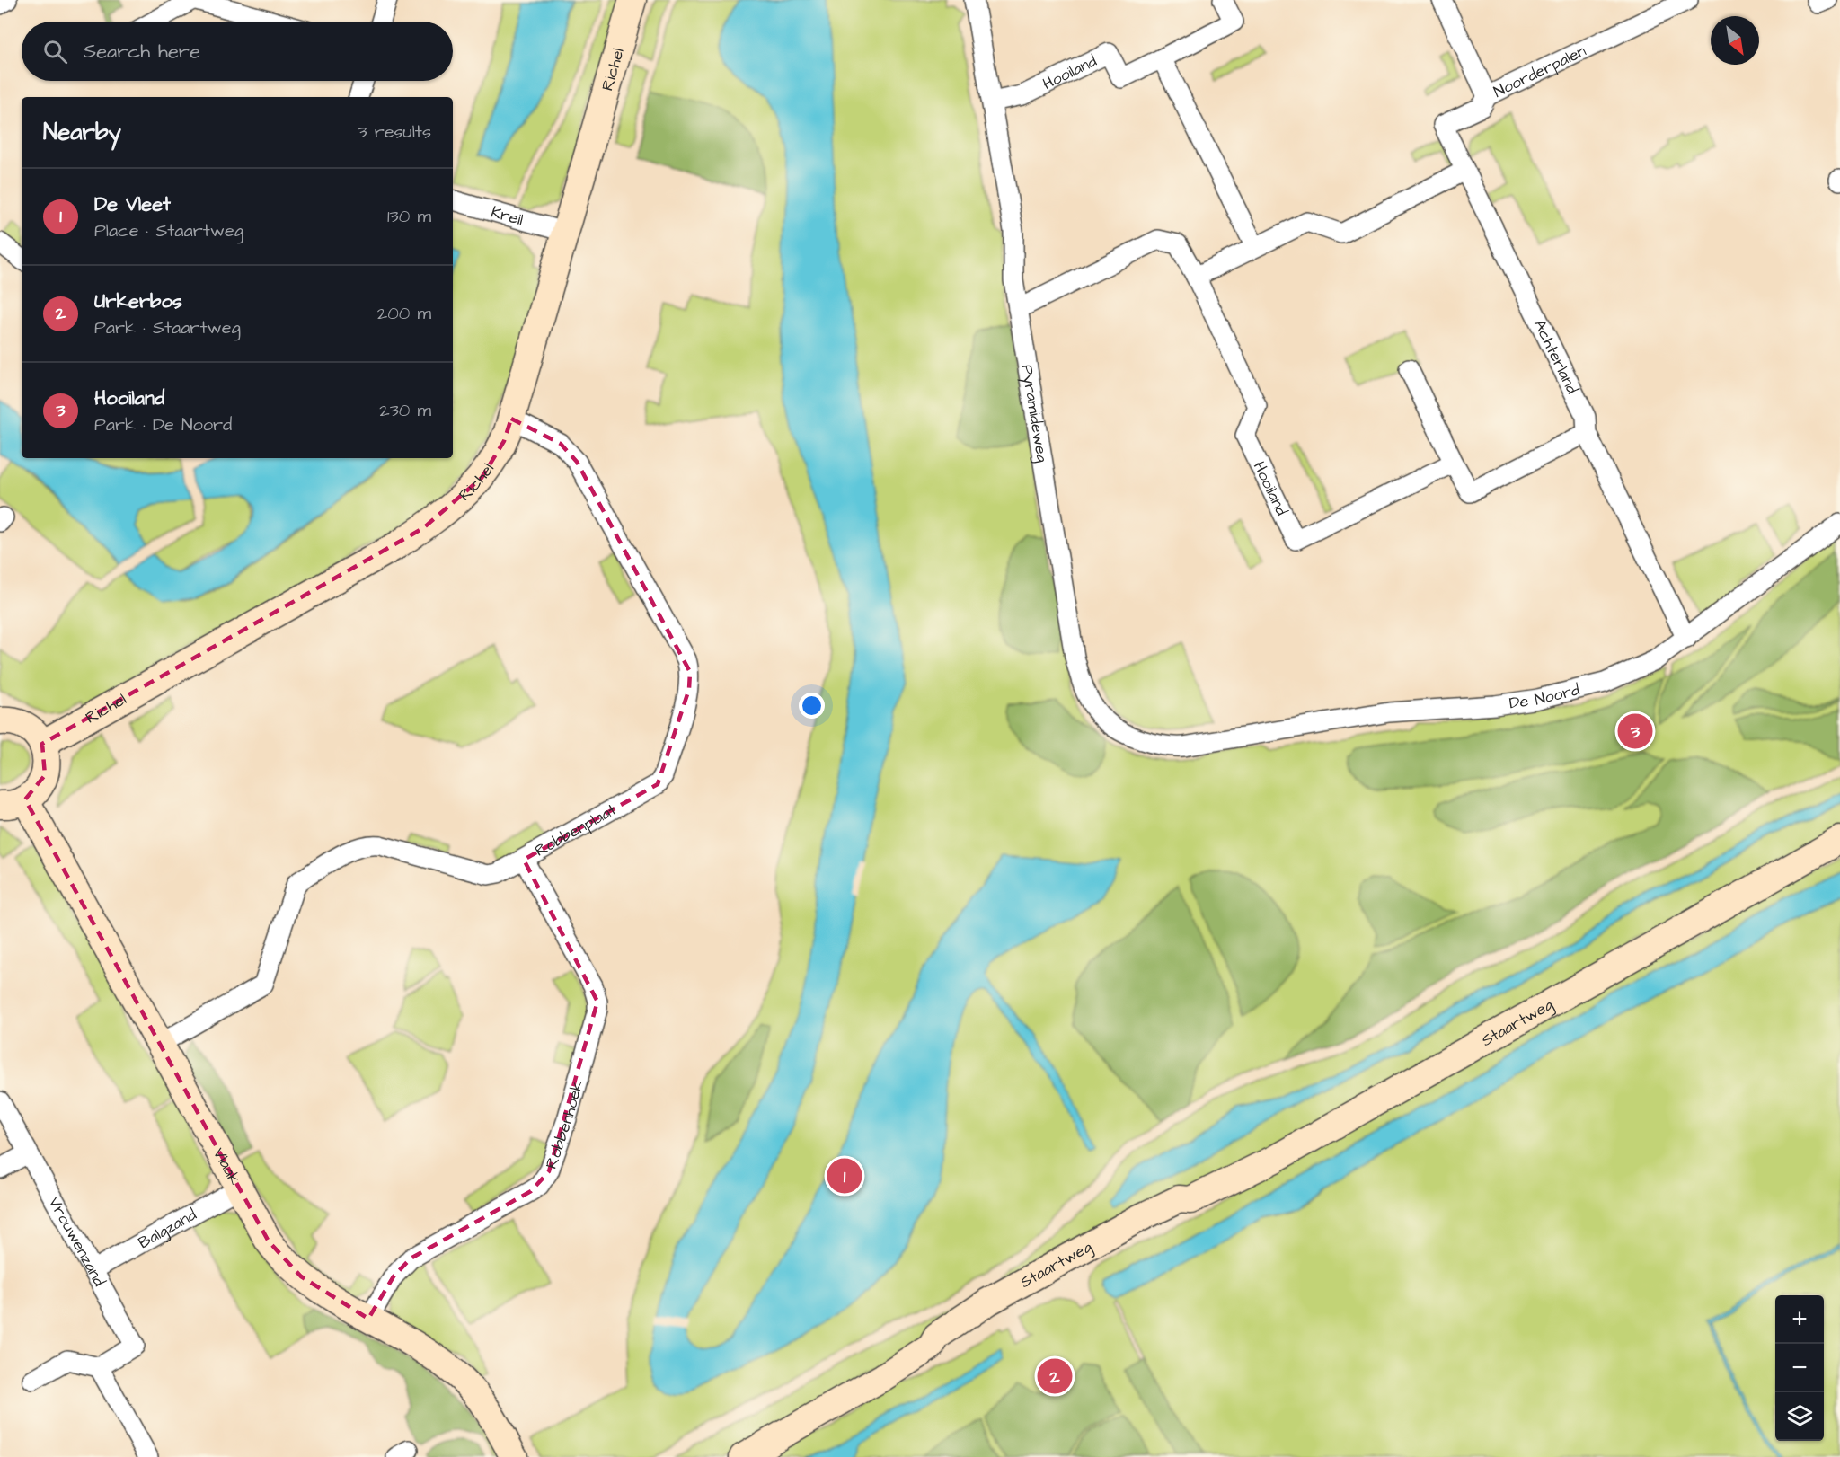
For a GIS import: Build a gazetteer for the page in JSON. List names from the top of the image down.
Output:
{
  "streets": {
    "street": [
      "Richel",
      "Noorderpalen",
      "Hooiland",
      "Kreil",
      "Achterland",
      "Pyramideweg",
      "De Noord",
      "Robbenplaat",
      "Staartweg",
      "Robbenhoek",
      "Vlaak",
      "Balgzand",
      "Vrouwenzand"
    ]
  },
  "crossings": [
    ["Richel", "Kreil"],
    ["Richel", "Robbenplaat"],
    ["Noorderpalen", "Achterland"],
    ["Hooiland", "Pyramideweg"],
    ["Achterland", "De Noord"],
    ["Pyramideweg", "De Noord"],
    ["Robbenplaat", "Robbenhoek"],
    ["Robbenplaat", "Vlaak"],
    ["Robbenhoek", "Vlaak"],
    ["Vlaak", "Balgzand"],
    ["Balgzand", "Vrouwenzand"]
  ],
  "north": "bottom right",
  "page": {
    "search": "Search here",
    "heading": ["Nearby", "3 results"],
    "list": [
      {
        "mark": "1",
        "name": "De Vleet",
        "note": "Place · Staartweg",
        "value": "130 m"
      },
      {
        "mark": "2",
        "name": "Urkerbos",
        "note": "Park · Staartweg",
        "value": "200 m"
      },
      {
        "mark": "3",
        "name": "Hooiland",
        "note": "Park · De Noord",
        "value": "230 m"
      }
    ],
    "pins": ["3", "1", "2"],
    "map_buttons": ["+", "−"]
  }
}
